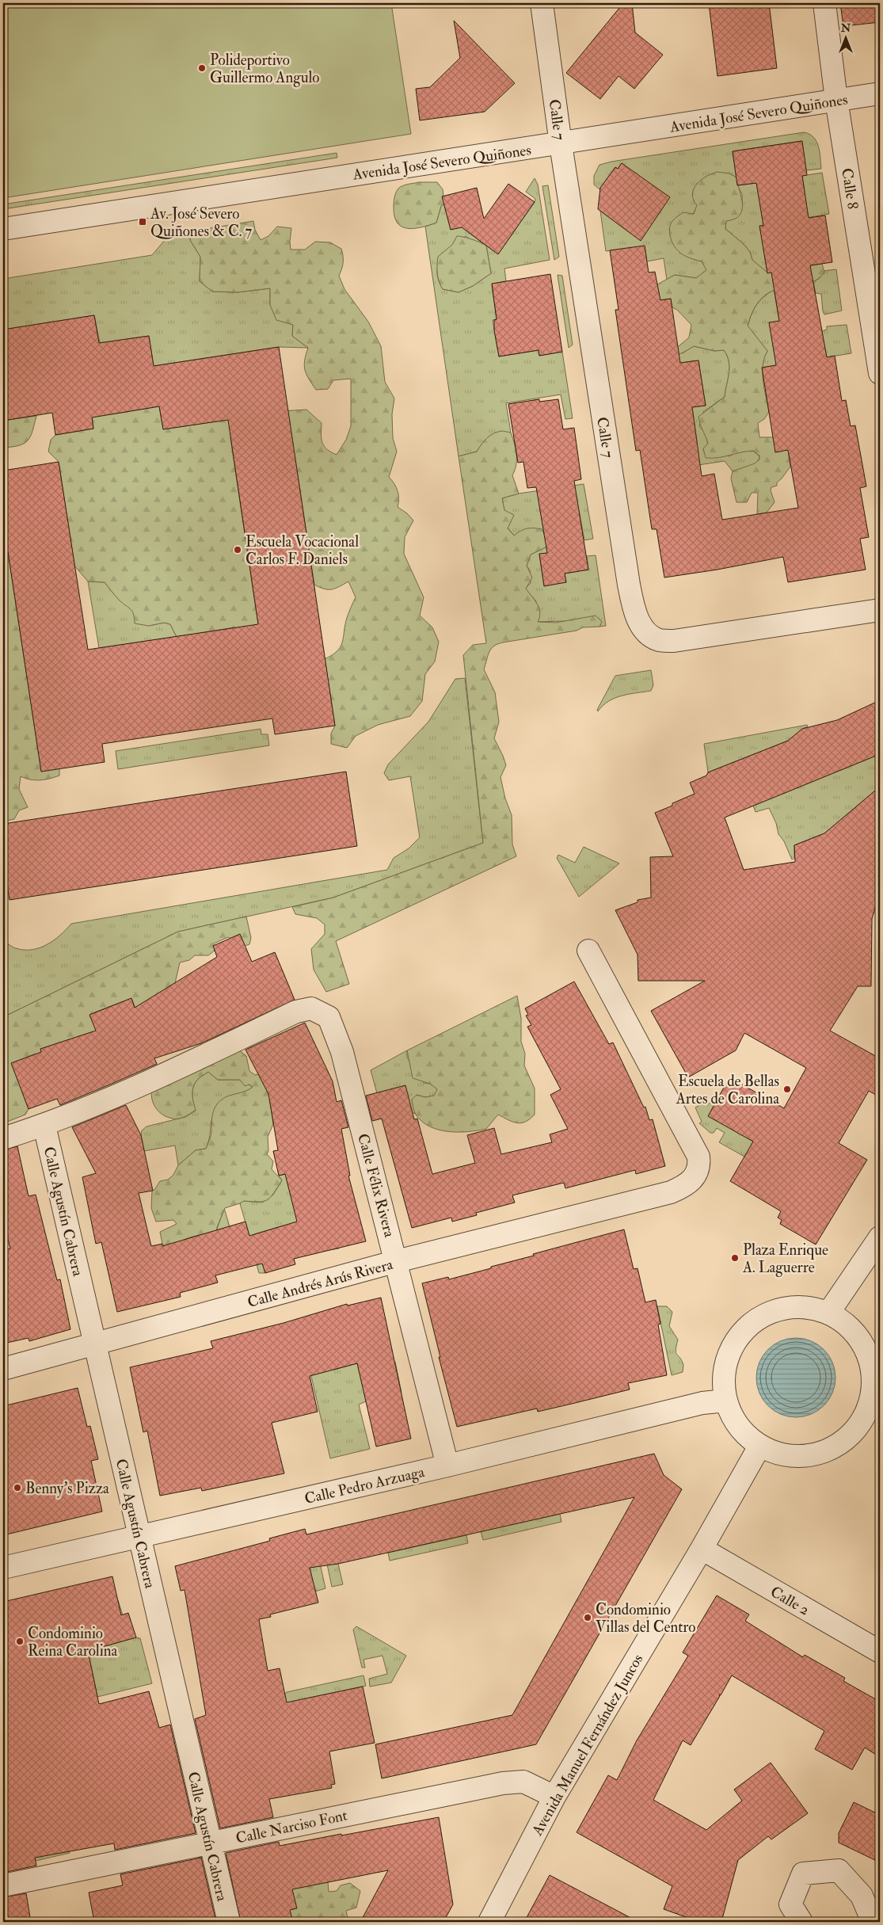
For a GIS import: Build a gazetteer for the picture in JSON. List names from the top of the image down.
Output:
{
  "streets": {
    "street": [
      "Avenida José Severo Quiñones",
      "Calle 7",
      "Calle 8",
      "Calle Félix Rivera",
      "Calle Agustín Cabrera",
      "Calle Andrés Arús Rivera",
      "Calle Pedro Arzuaga",
      "Calle 2",
      "Avenida Manuel Fernández Juncos",
      "Calle Narciso Font"
    ]
  },
  "crossings": [
    ["Avenida José Severo Quiñones", "Calle 7"],
    ["Avenida José Severo Quiñones", "Calle 8"],
    ["Calle Félix Rivera", "Calle Agustín Cabrera"],
    ["Calle Félix Rivera", "Calle Andrés Arús Rivera"],
    ["Calle Félix Rivera", "Calle Pedro Arzuaga"],
    ["Calle Agustín Cabrera", "Calle Andrés Arús Rivera"],
    ["Calle Agustín Cabrera", "Calle Pedro Arzuaga"],
    ["Calle Agustín Cabrera", "Calle Narciso Font"],
    ["Calle 2", "Avenida Manuel Fernández Juncos"],
    ["Avenida Manuel Fernández Juncos", "Calle Narciso Font"]
  ],
  "places": {
    "other": [
      "Polideportivo Guillermo Angulo",
      "Escuela Vocacional Carlos F. Daniels",
      "Escuela de Bellas Artes de Carolina",
      "Plaza Enrique A. Laguerre",
      "Benny's Pizza",
      "Condominio Villas del Centro",
      "Condominio Reina Carolina"
    ],
    "transit": ["Av. José Severo Quiñones & C. 7"]
  },
  "north": "top"
}
